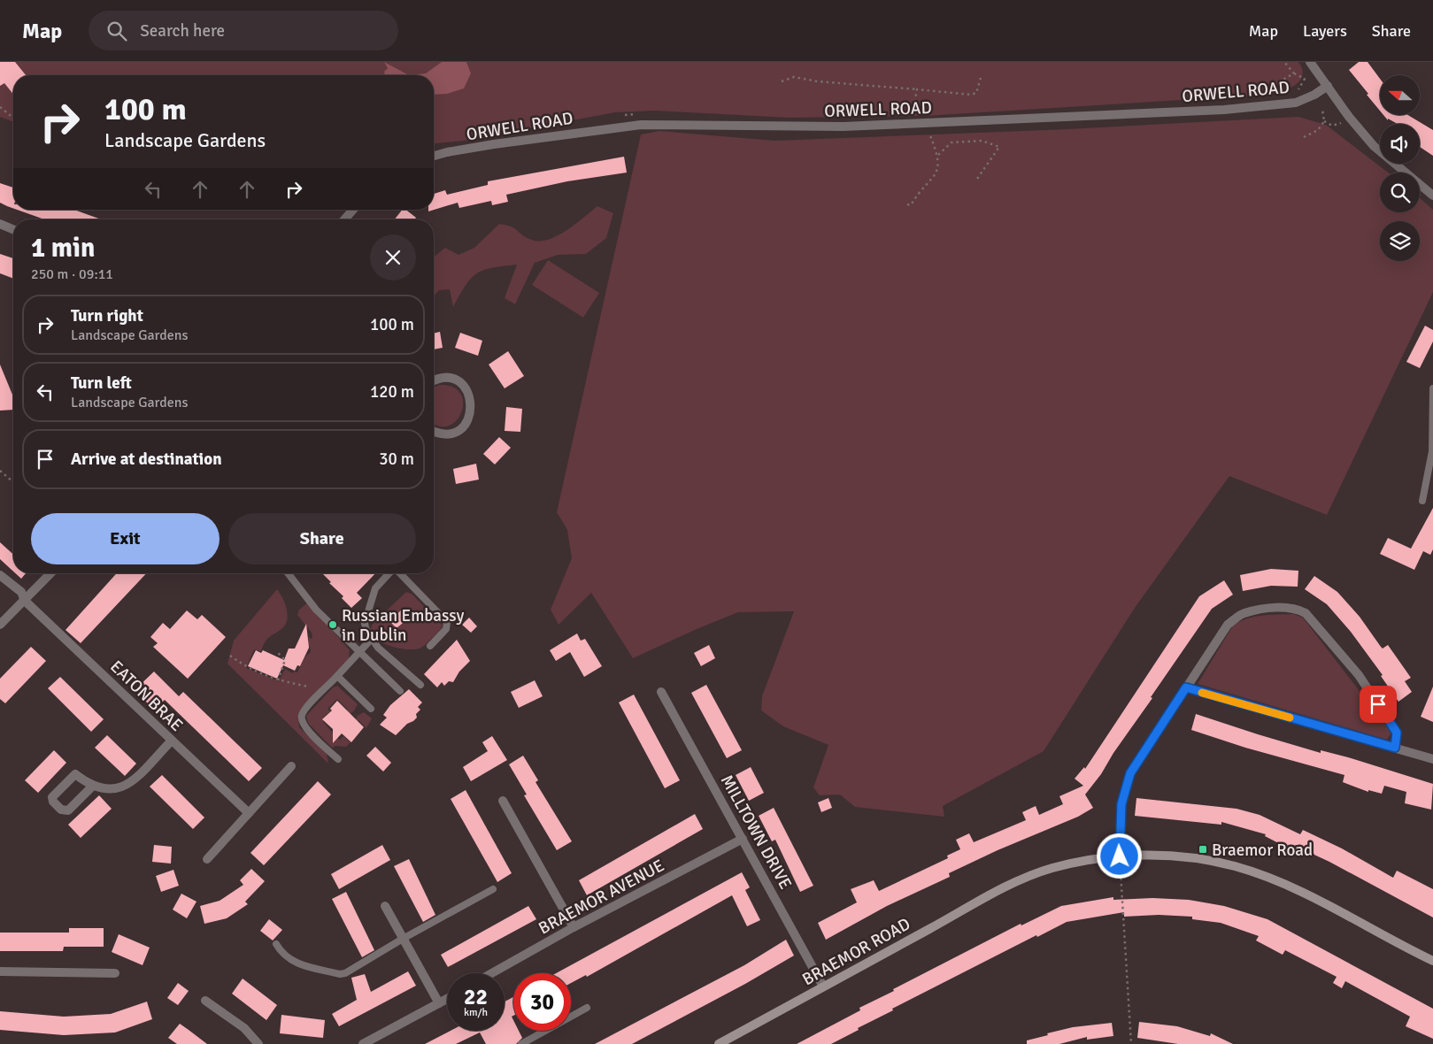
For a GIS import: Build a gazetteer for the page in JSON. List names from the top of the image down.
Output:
{
  "streets": {
    "main road": ["BRAEMOR ROAD"],
    "street": [
      "ORWELL ROAD",
      "EATON BRAE",
      "MILLTOWN DRIVE",
      "BRAEMOR AVENUE"
    ]
  },
  "crossings": [
    ["MILLTOWN DRIVE", "BRAEMOR AVENUE"],
    ["MILLTOWN DRIVE", "BRAEMOR ROAD"]
  ],
  "places": {
    "other": ["Russian Embassy in Dublin"],
    "transit": ["Braemor Road"]
  },
  "north": "left",
  "page": {
    "header": "Map",
    "search": "Search here",
    "nav": ["Map", "Layers", "Share"],
    "turn": ["100 m", "Landscape Gardens"],
    "heading": ["1 min", "250 m · 09:11"],
    "list": [
      {
        "name": "Turn right",
        "note": "Landscape Gardens",
        "value": "100 m"
      },
      {
        "name": "Turn left",
        "note": "Landscape Gardens",
        "value": "120 m"
      },
      {
        "name": "Arrive at destination",
        "value": "30 m"
      }
    ],
    "buttons": ["Exit", "Share"],
    "speed": "22 km/h",
    "limit": "30"
  }
}
